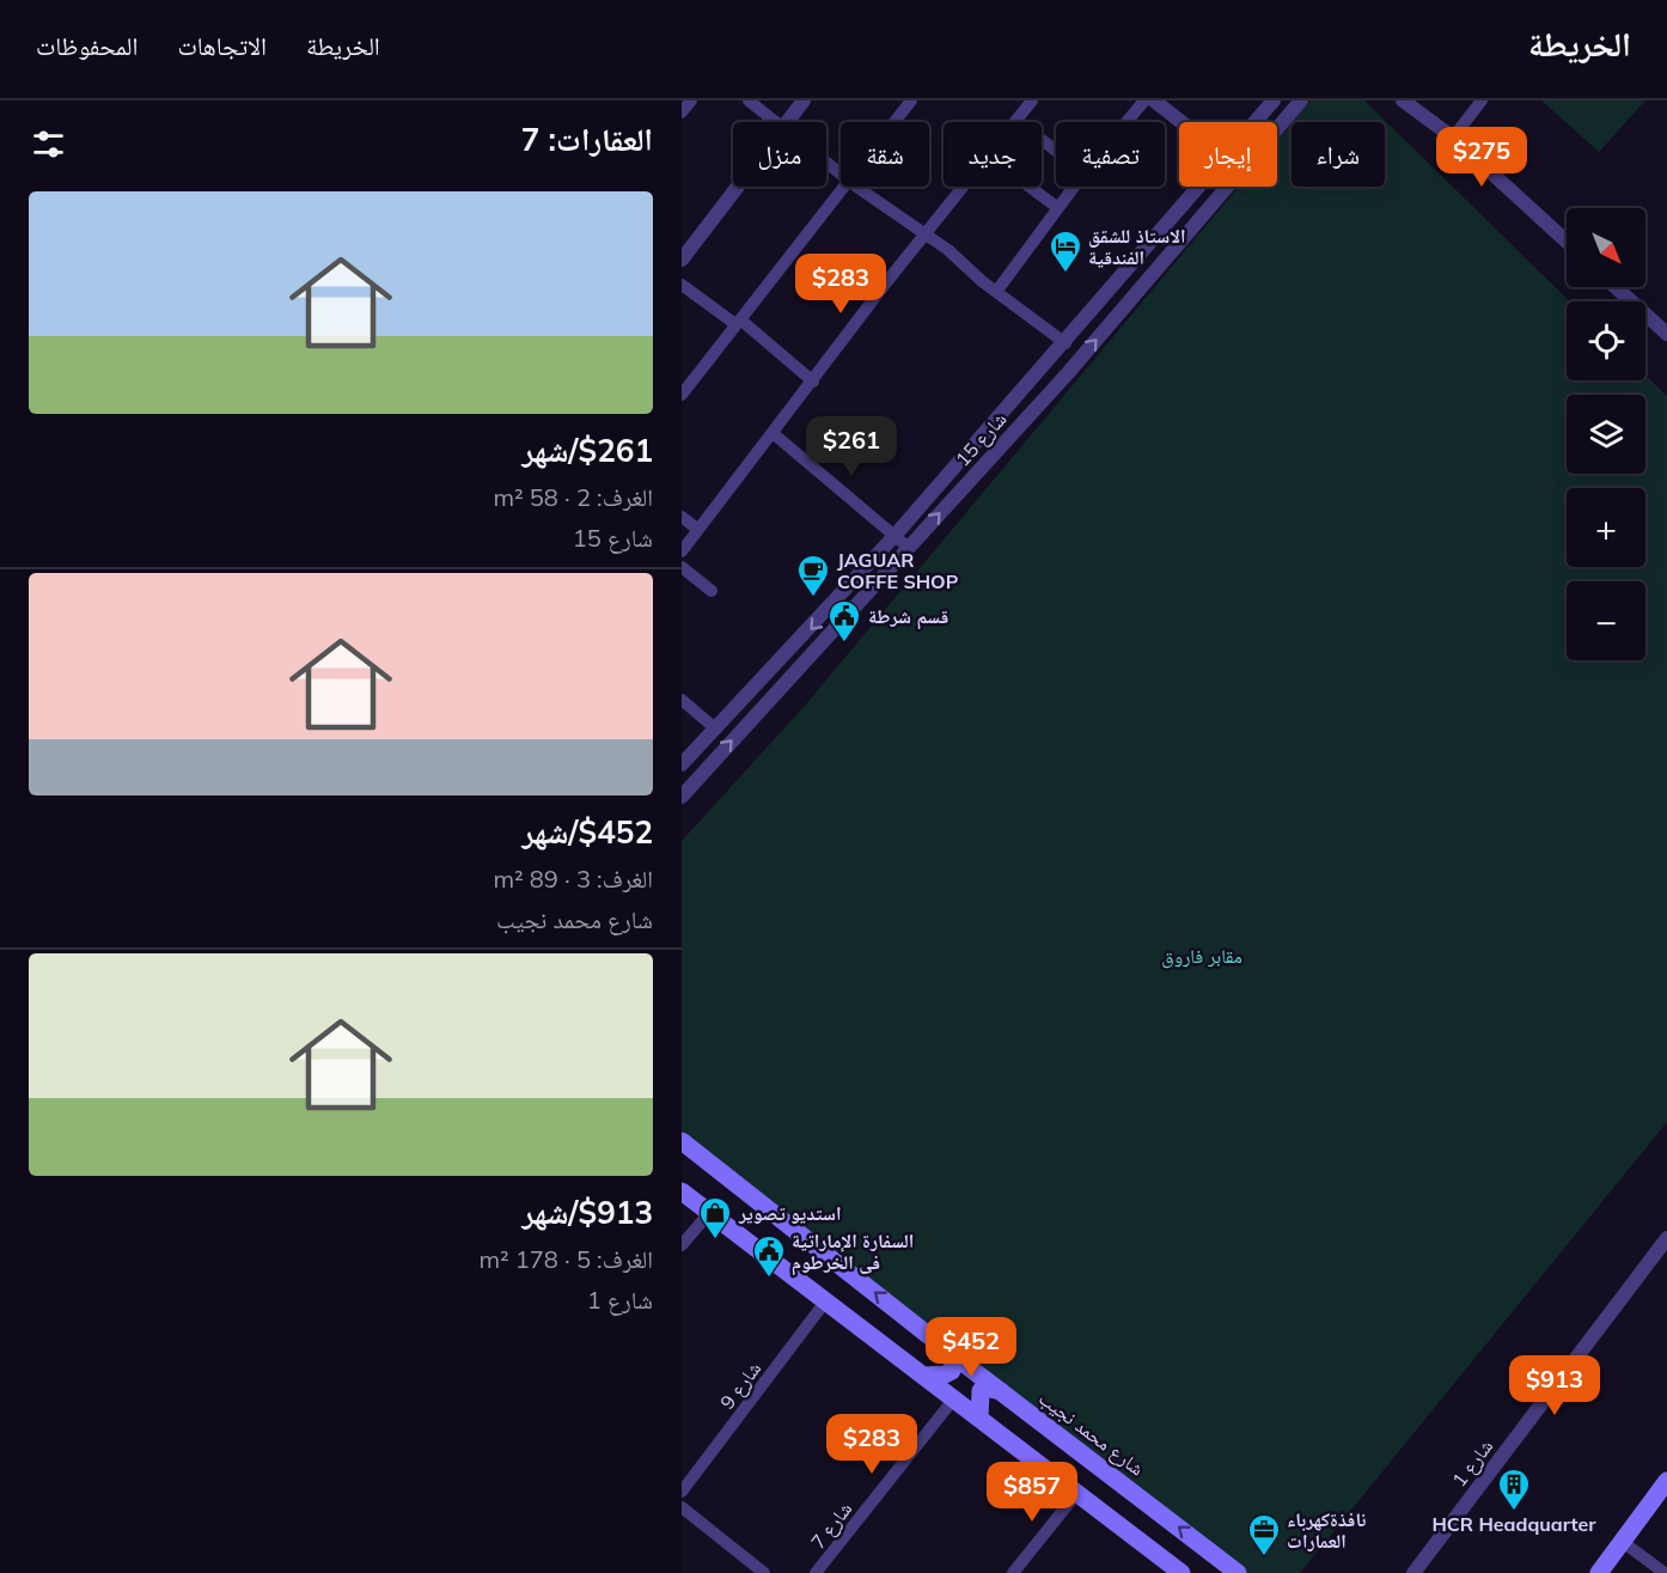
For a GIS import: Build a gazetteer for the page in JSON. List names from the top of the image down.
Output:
{
  "streets": {
    "main road": ["شارع محمد نجيب"],
    "street": [
      "شارع 15",
      "شارع 9",
      "شارع 1",
      "شارع 7"
    ]
  },
  "parks": ["مقابر فاروق"],
  "places": {
    "hotel": ["الاستاذ للشقق الفندقية"],
    "cafe": ["JAGUAR COFFE SHOP"],
    "public building": ["قسم شرطة", "السفارة الإماراتية فى الخرطوم"],
    "shop": ["استديو تصوير"],
    "building": ["HCR Headquarter"],
    "office": ["نافذةكهرباء العمارات"]
  },
  "north": "bottom right",
  "page": {
    "header": "الخريطة",
    "nav": ["الخريطة", "الاتجاهات", "المحفوظات"],
    "heading": "العقارات: 7",
    "chip": [
      "شراء",
      "إيجار",
      "تصفية",
      "جديد",
      "شقة",
      "منزل"
    ],
    "price": [
      "$275",
      "$283",
      "$261",
      "$452",
      "$913",
      "$283",
      "$857"
    ],
    "list": [
      {
        "name": "$261/شهر",
        "note": "الغرف: 2 · 58 m² · شارع 15"
      },
      {
        "name": "$452/شهر",
        "note": "الغرف: 3 · 89 m² · شارع محمد نجيب"
      },
      {
        "name": "$913/شهر",
        "note": "الغرف: 5 · 178 m² · شارع 1"
      }
    ],
    "map_buttons": ["+", "−"]
  }
}
